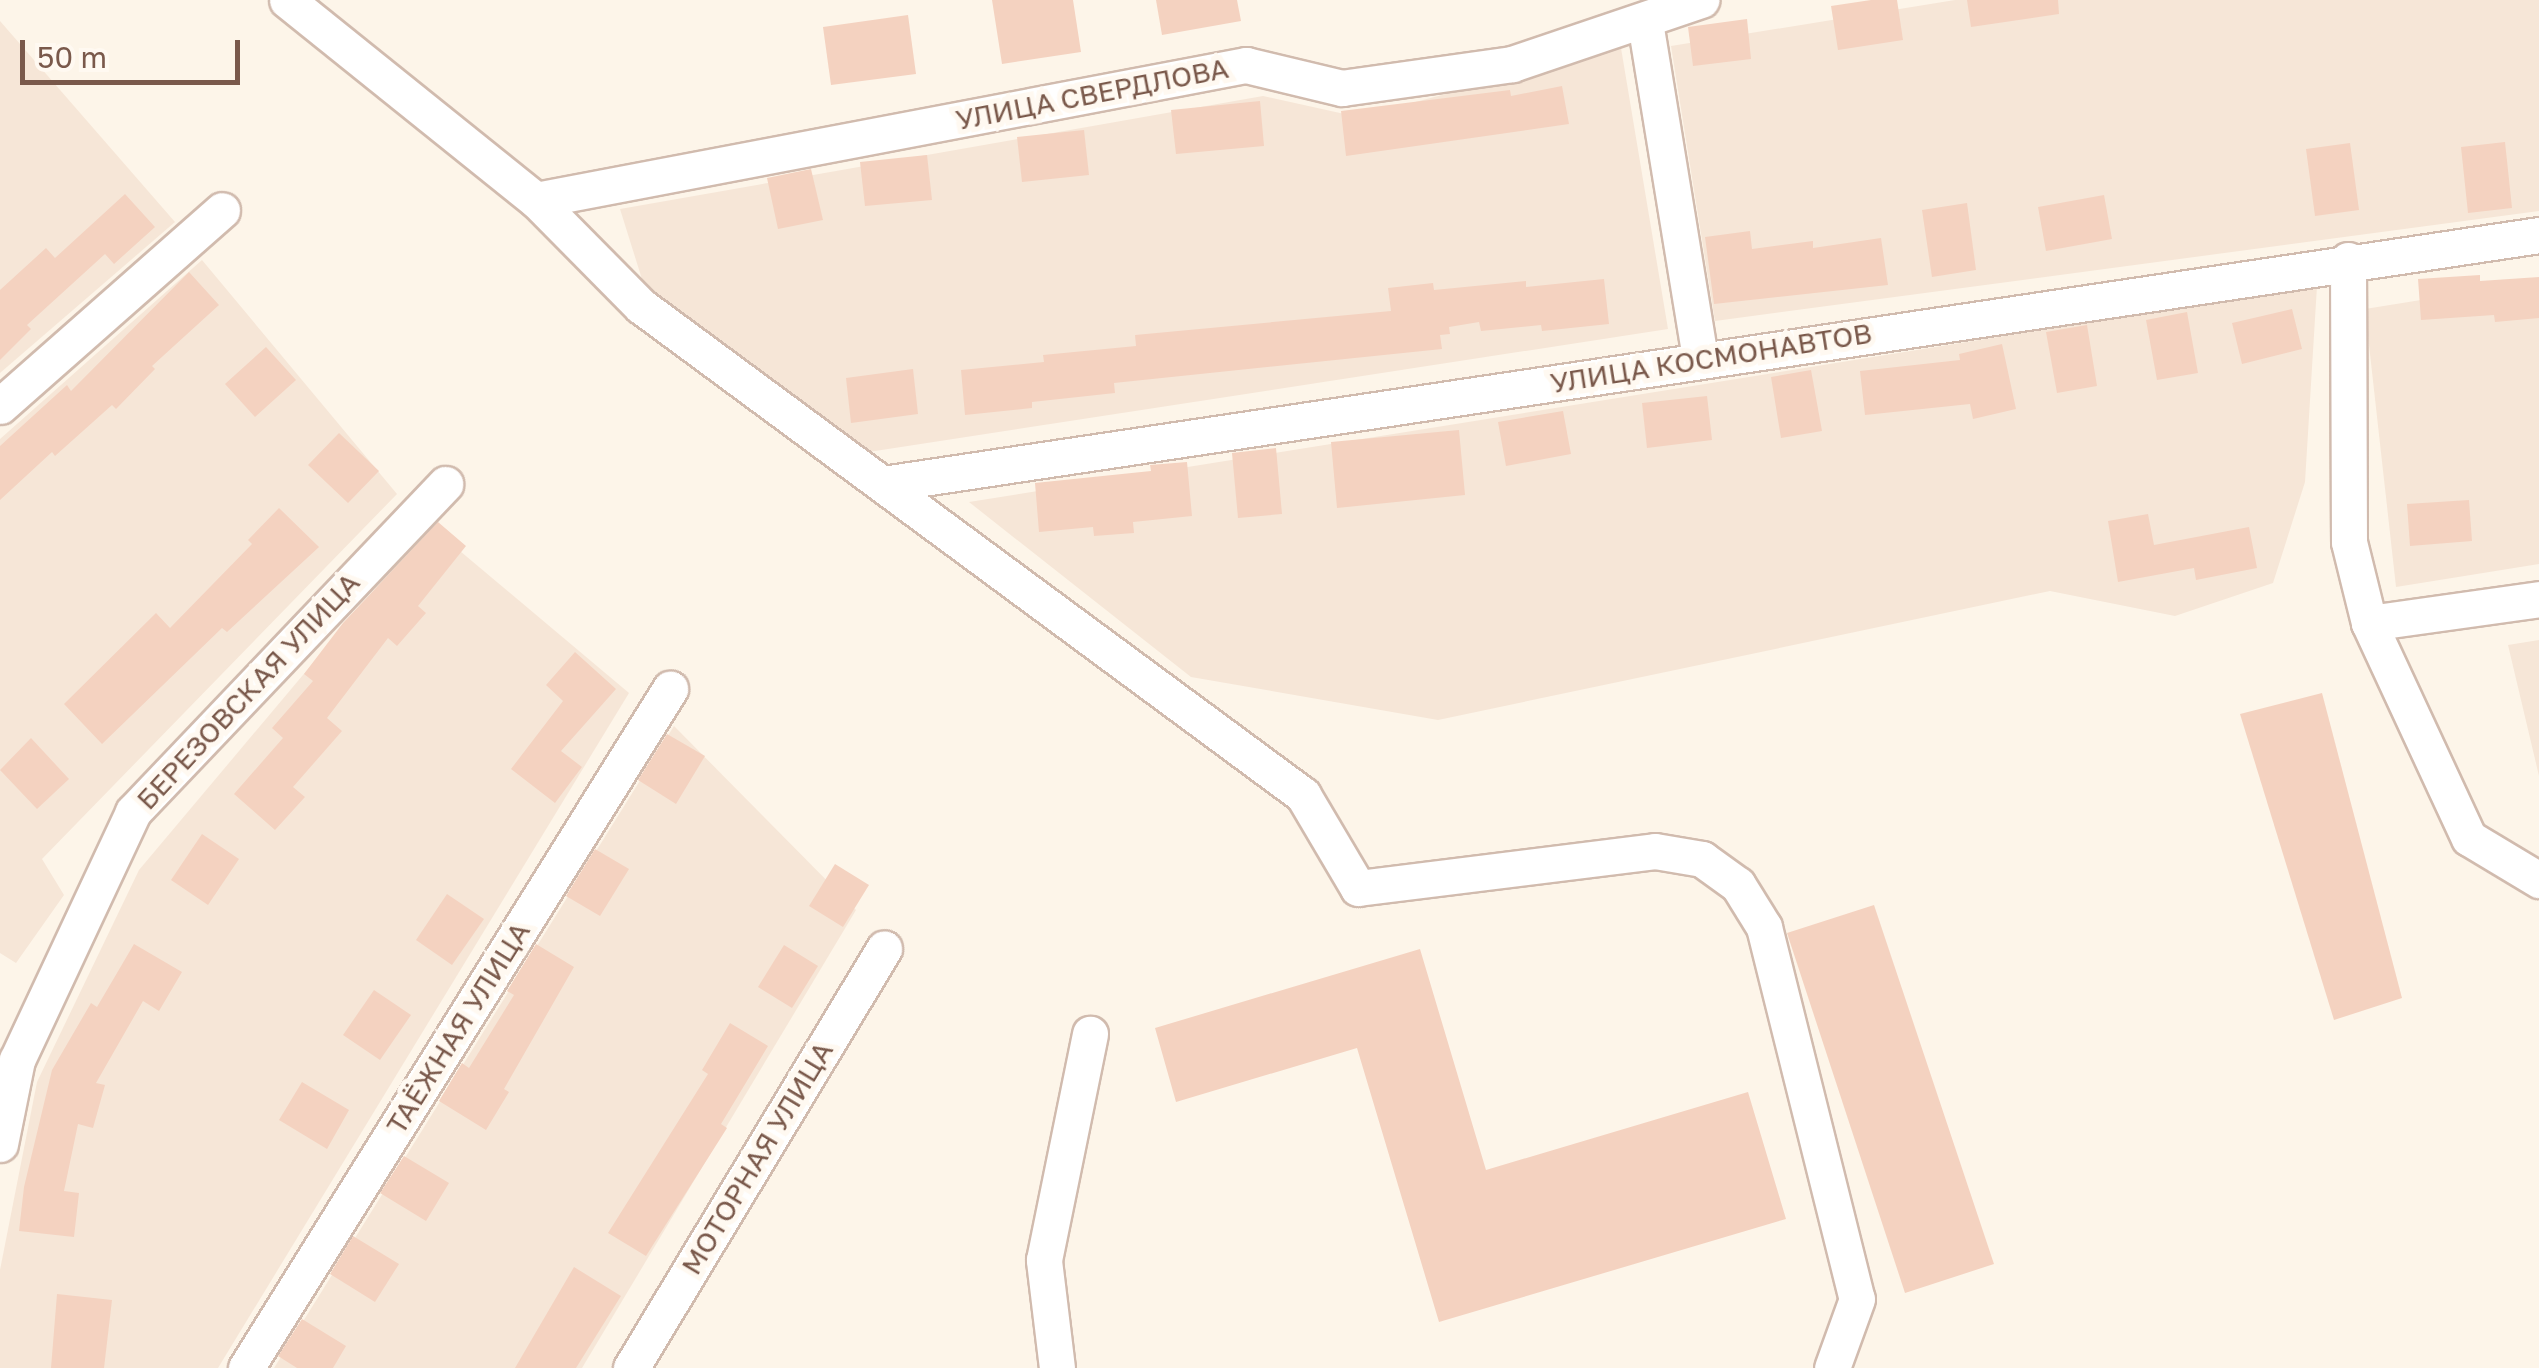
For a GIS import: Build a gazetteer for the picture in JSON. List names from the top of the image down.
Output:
{
  "streets": {
    "street": [
      "УЛИЦА СВЕРДЛОВА",
      "УЛИЦА КОСМОНАВТОВ",
      "БЕРЕЗОВСКАЯ УЛИЦА",
      "ТАЁЖНАЯ УЛИЦА",
      "МОТОРНАЯ УЛИЦА"
    ]
  },
  "scale_bar": "50 m"
}
